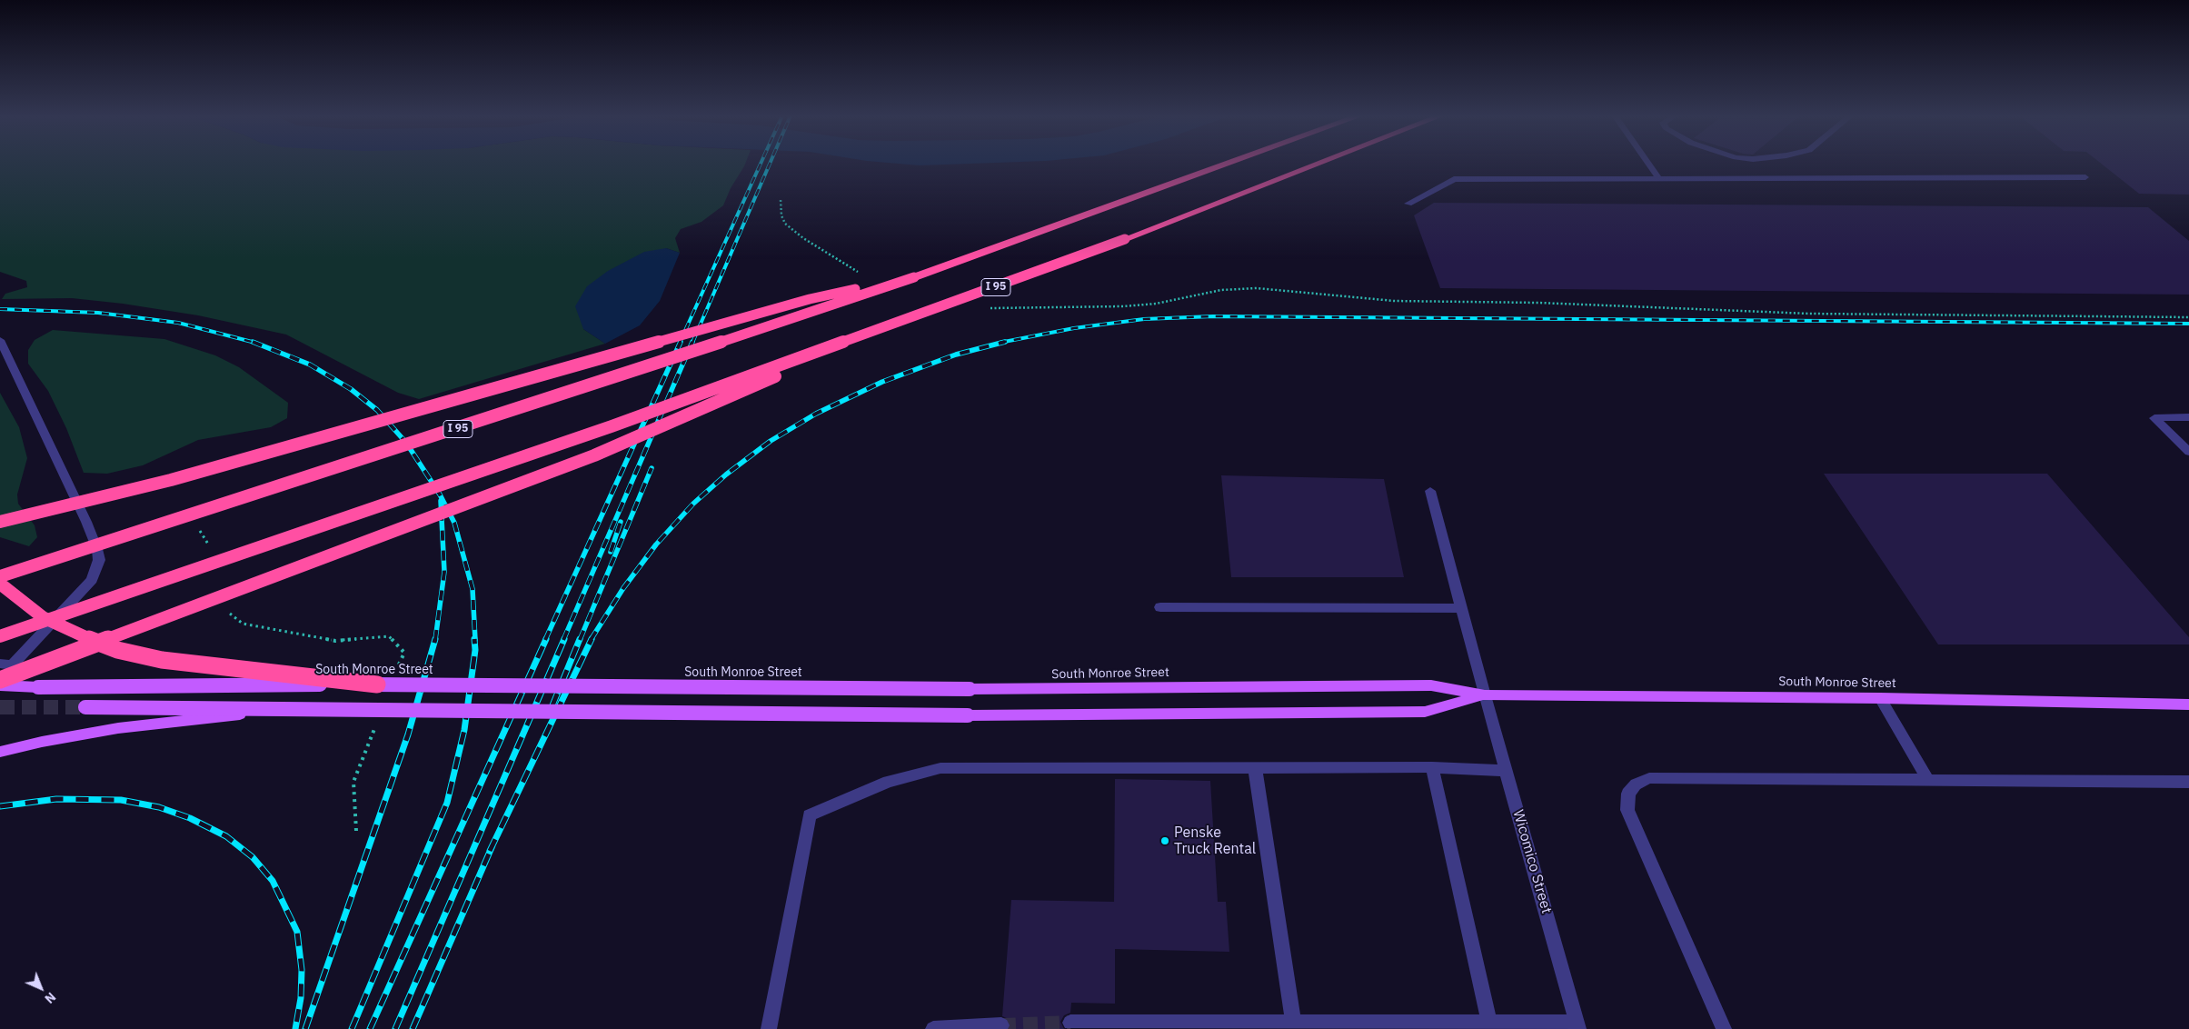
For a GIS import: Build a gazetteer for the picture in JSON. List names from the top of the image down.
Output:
{
  "streets": {
    "highway": ["I 95"],
    "main road": ["South Monroe Street"],
    "street": ["Wicomico Street"]
  },
  "crossings": [
    ["South Monroe Street", "Wicomico Street"]
  ],
  "places": ["Penske Truck Rental"],
  "north": "bottom right"
}
